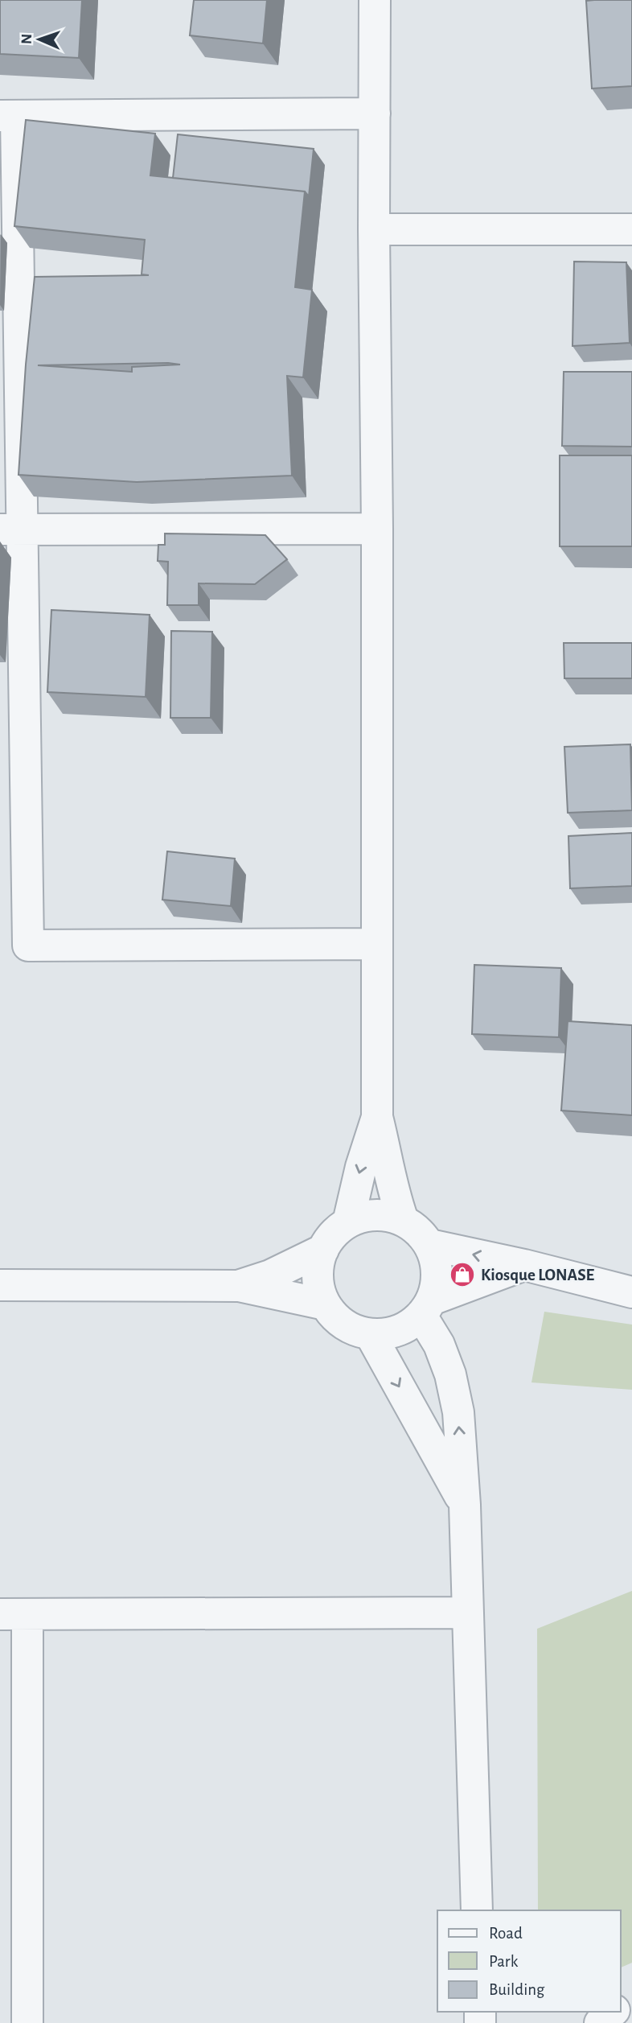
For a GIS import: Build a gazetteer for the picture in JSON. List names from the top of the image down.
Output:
{
  "places": {
    "shop": ["Kiosque LONASE"]
  },
  "legend": ["Road", "Park", "Building"],
  "north": "left"
}
